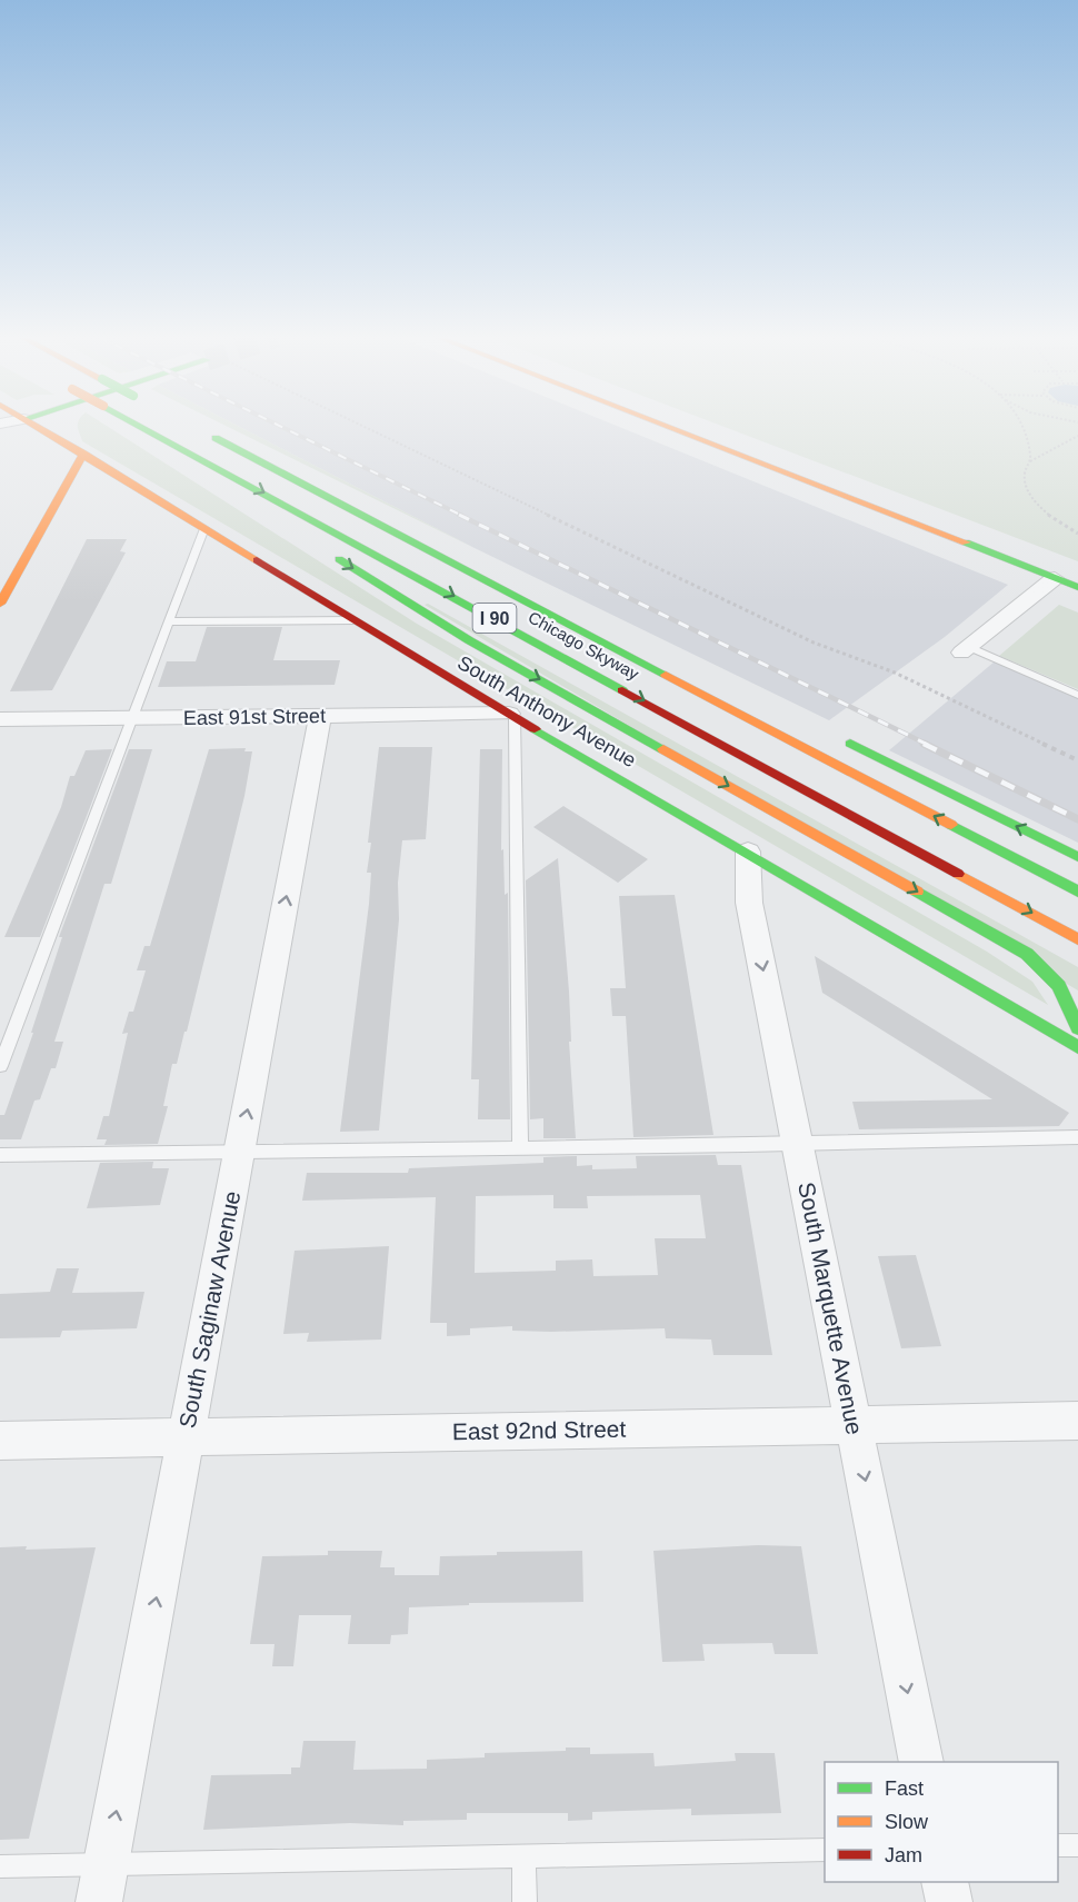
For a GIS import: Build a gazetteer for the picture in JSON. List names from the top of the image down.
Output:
{
  "streets": {
    "main road": ["I 90", "Chicago Skyway", "South Anthony Avenue"],
    "street": [
      "East 91st Street",
      "South Marquette Avenue",
      "South Saginaw Avenue",
      "East 92nd Street"
    ]
  },
  "crossings": [
    ["South Anthony Avenue", "East 91st Street"],
    ["South Anthony Avenue", "South Marquette Avenue"],
    ["East 91st Street", "South Saginaw Avenue"],
    ["South Marquette Avenue", "East 92nd Street"],
    ["South Saginaw Avenue", "East 92nd Street"]
  ],
  "one_way": ["South Marquette Avenue", "South Saginaw Avenue"],
  "legend": ["Fast", "Slow", "Jam"]
}
